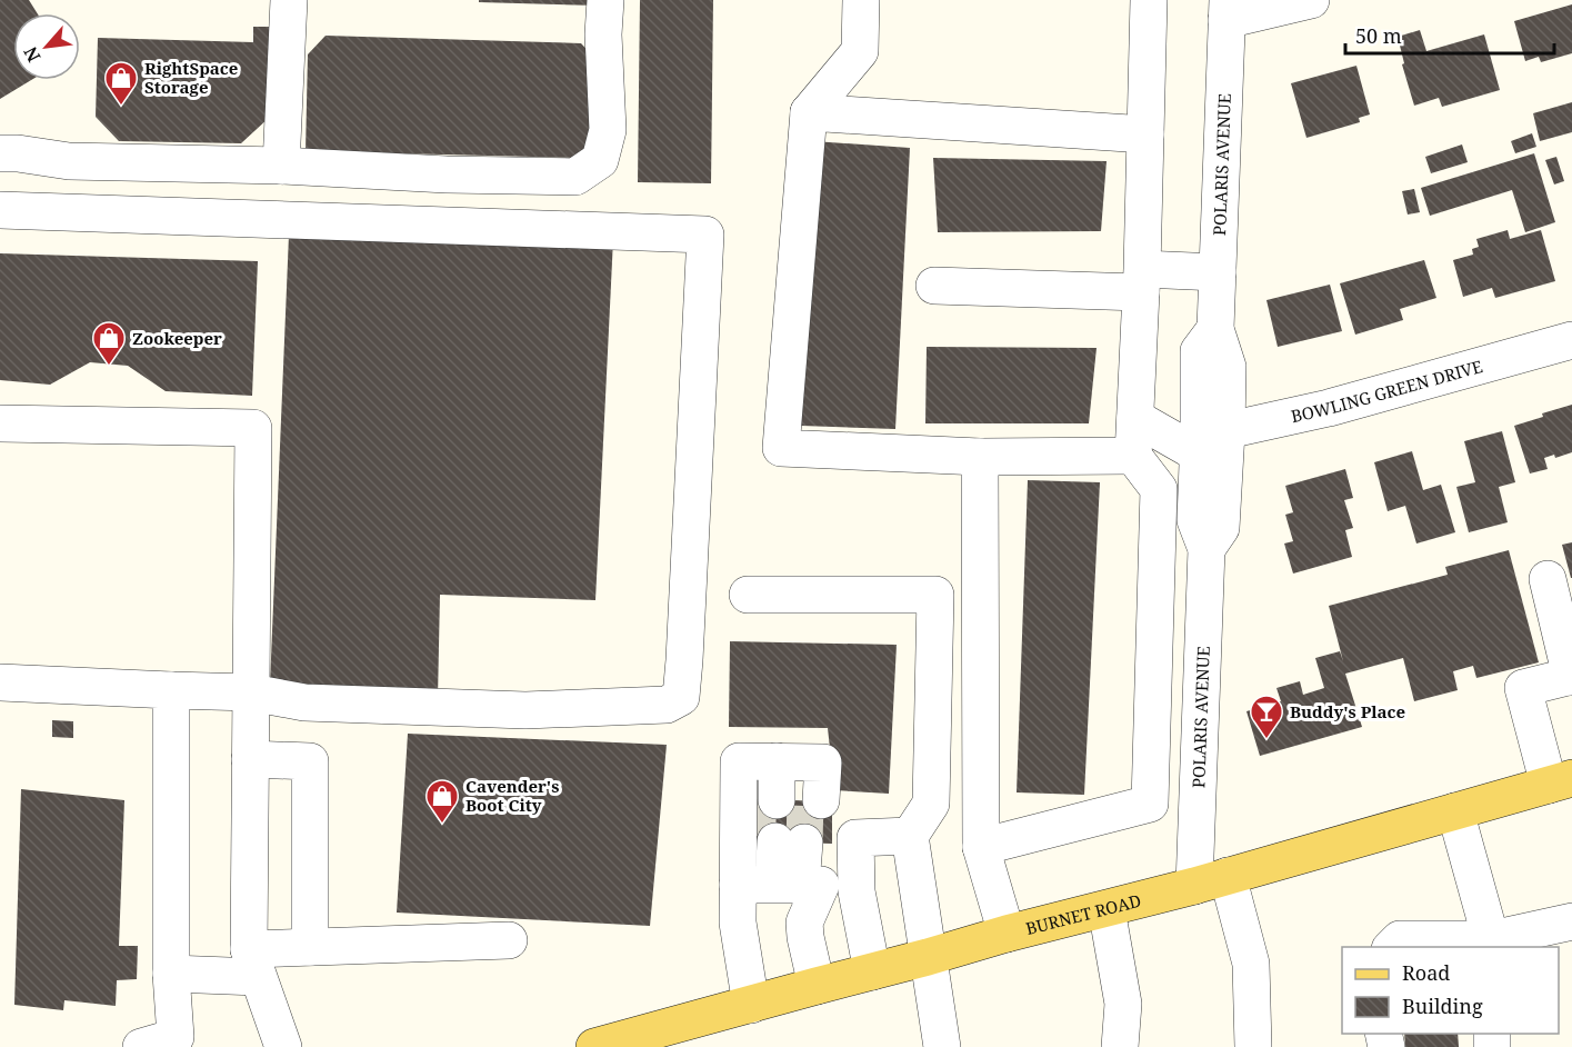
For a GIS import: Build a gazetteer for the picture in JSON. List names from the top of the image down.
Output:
{
  "streets": {
    "main road": ["BURNET ROAD"],
    "street": ["POLARIS AVENUE", "BOWLING GREEN DRIVE"]
  },
  "crossings": [
    ["POLARIS AVENUE", "BOWLING GREEN DRIVE"],
    ["POLARIS AVENUE", "BURNET ROAD"]
  ],
  "places": {
    "shop": ["RightSpace Storage", "Zookeeper", "Cavender's Boot City"],
    "bar": ["Buddy's Place"]
  },
  "legend": ["Road", "Building"],
  "scale_bar": "50 m",
  "north": "bottom left"
}
